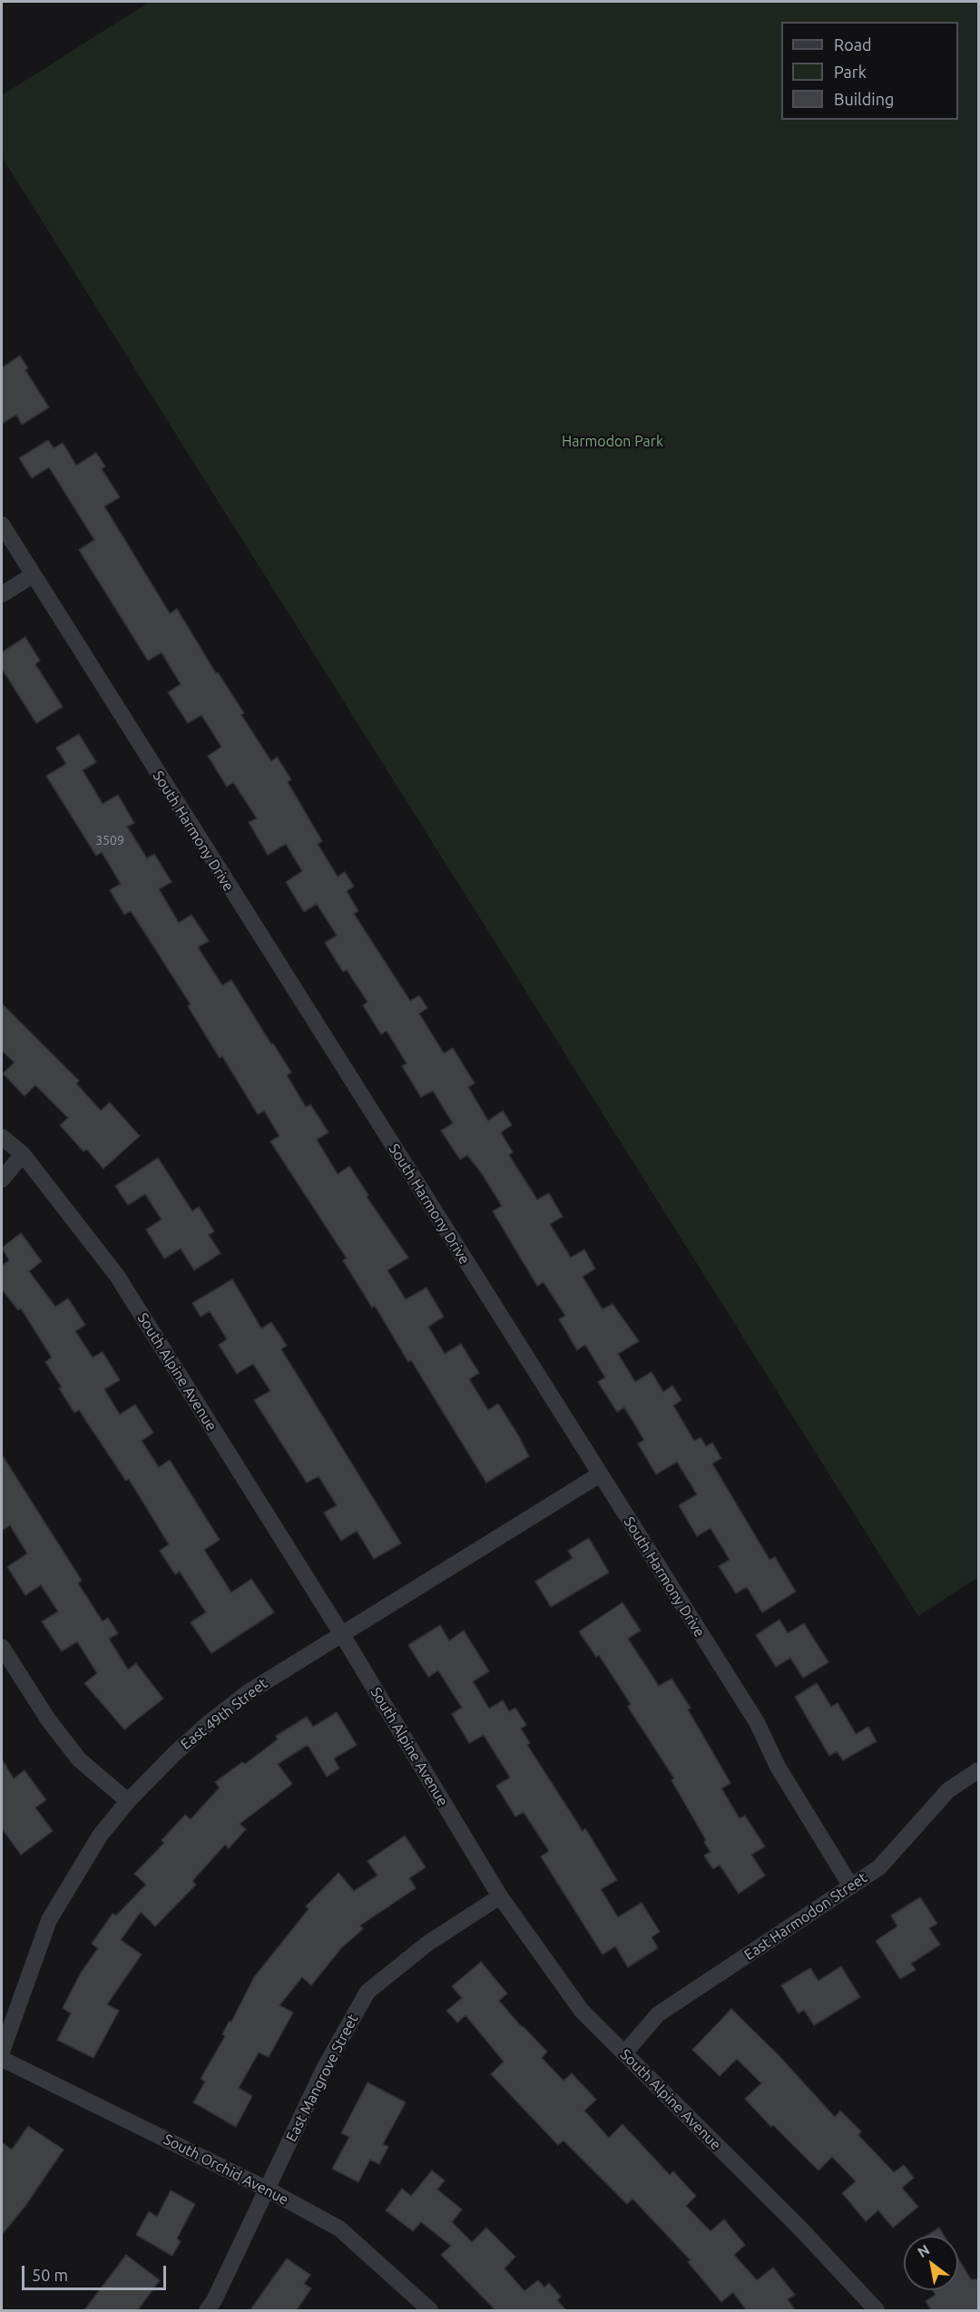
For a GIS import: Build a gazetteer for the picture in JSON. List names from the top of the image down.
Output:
{
  "streets": {
    "street": [
      "South Harmony Drive",
      "South Alpine Avenue",
      "East 49th Street",
      "East Harmodon Street",
      "East Mangrove Street",
      "South Orchid Avenue"
    ]
  },
  "crossings": [
    ["South Harmony Drive", "East 49th Street"],
    ["South Harmony Drive", "East Harmodon Street"],
    ["South Alpine Avenue", "East 49th Street"],
    ["South Alpine Avenue", "East Harmodon Street"],
    ["South Alpine Avenue", "East Mangrove Street"],
    ["East Mangrove Street", "South Orchid Avenue"]
  ],
  "parks": ["Harmodon Park"],
  "house_numbers": ["3509"],
  "legend": ["Road", "Park", "Building"],
  "scale_bar": "50 m",
  "north": "top left"
}
